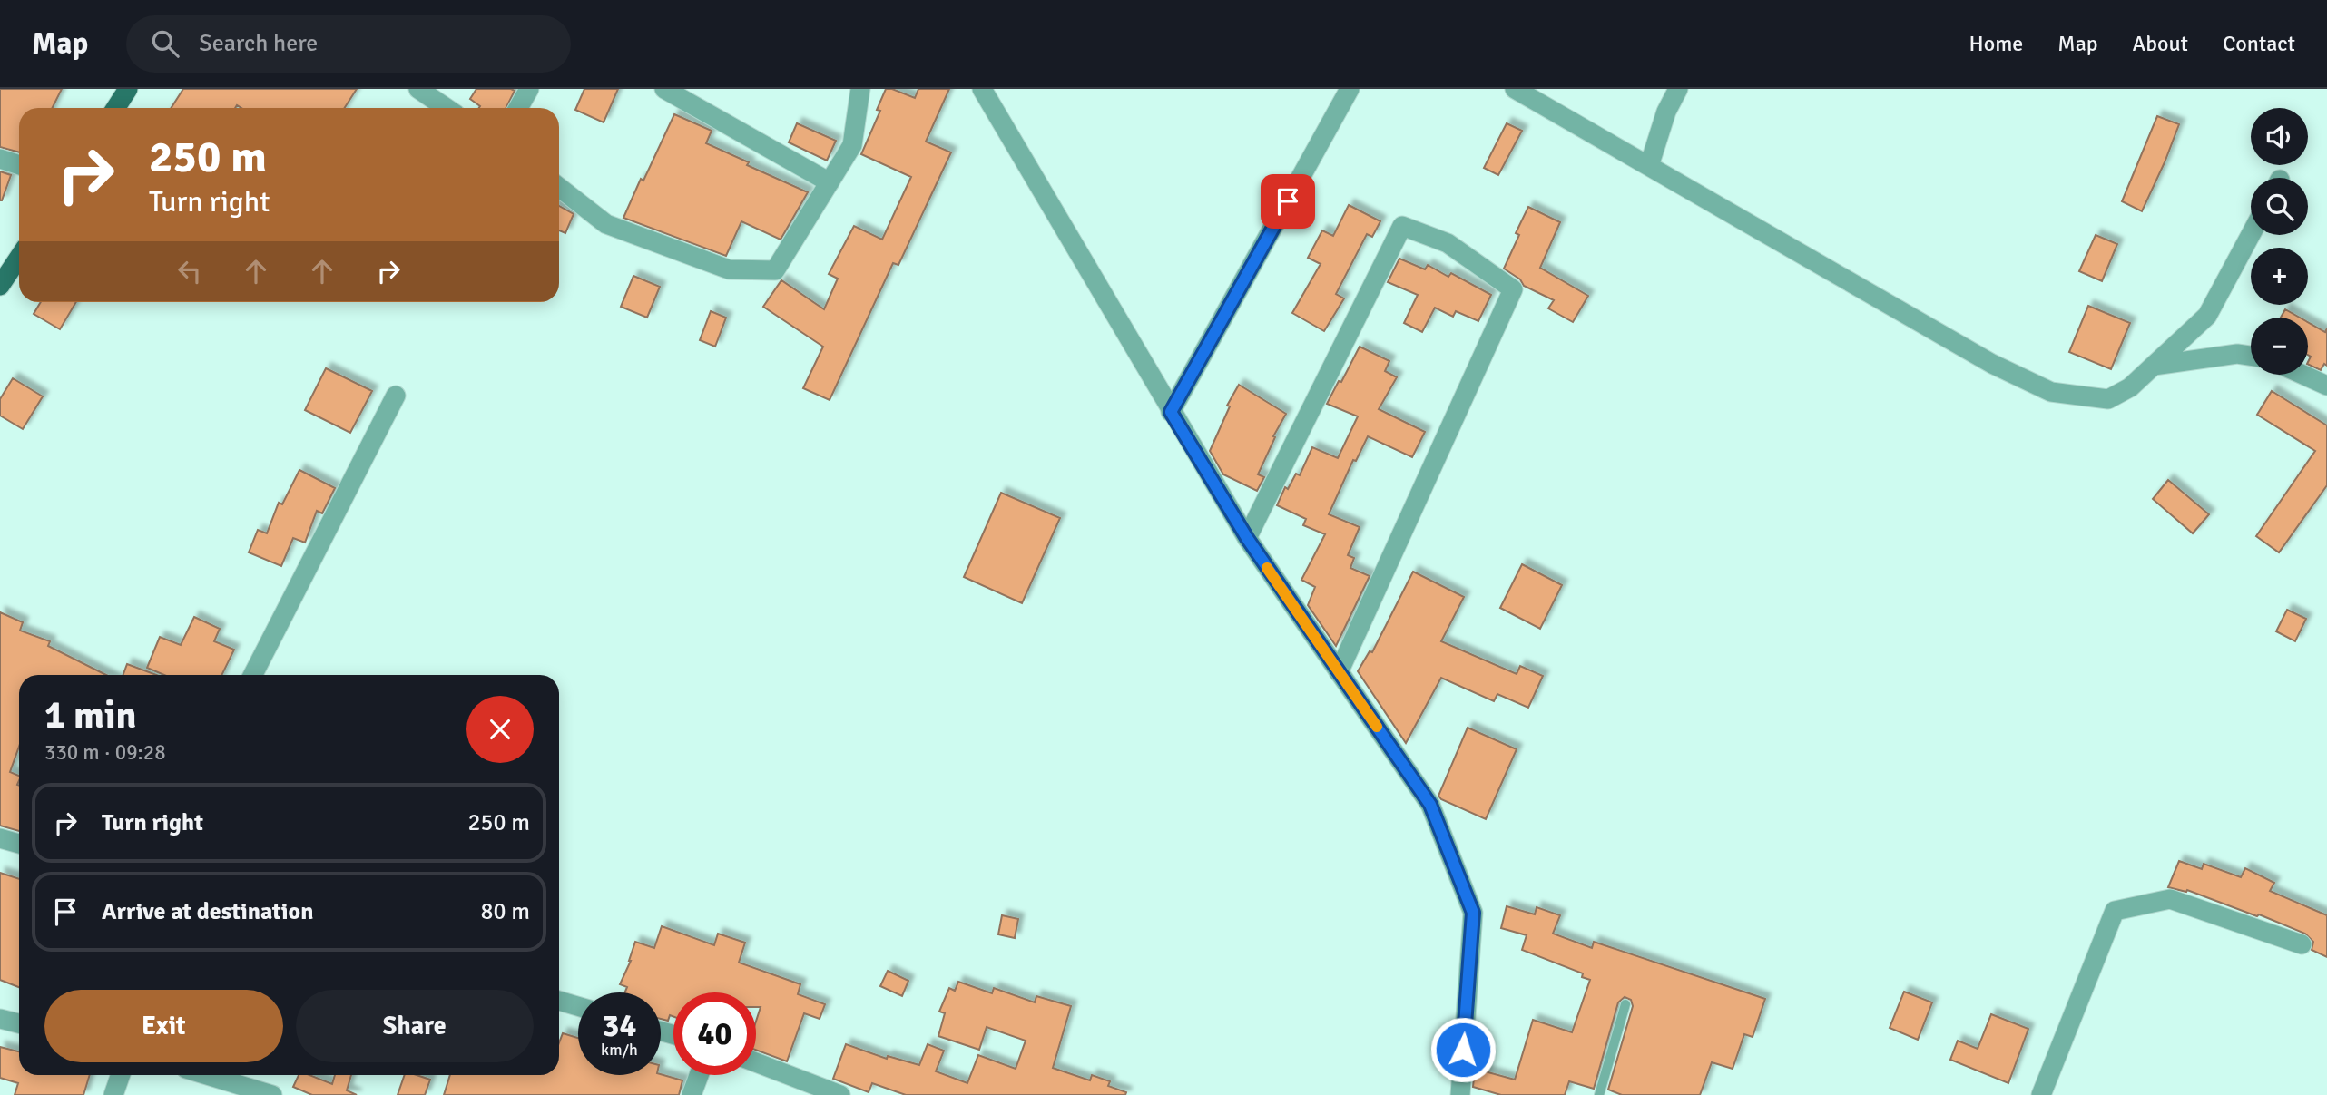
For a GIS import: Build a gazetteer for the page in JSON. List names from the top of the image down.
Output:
{
  "page": {
    "header": "Map",
    "search": "Search here",
    "nav": [
      "Home",
      "Map",
      "About",
      "Contact"
    ],
    "map_buttons": ["+", "−"],
    "turn": ["250 m", "Turn right"],
    "heading": ["1 min", "330 m · 09:28"],
    "list": [
      {
        "name": "Turn right",
        "value": "250 m"
      },
      {
        "name": "Arrive at destination",
        "value": "80 m"
      }
    ],
    "buttons": ["Exit", "Share"],
    "speed": "34 km/h",
    "limit": "40"
  }
}
